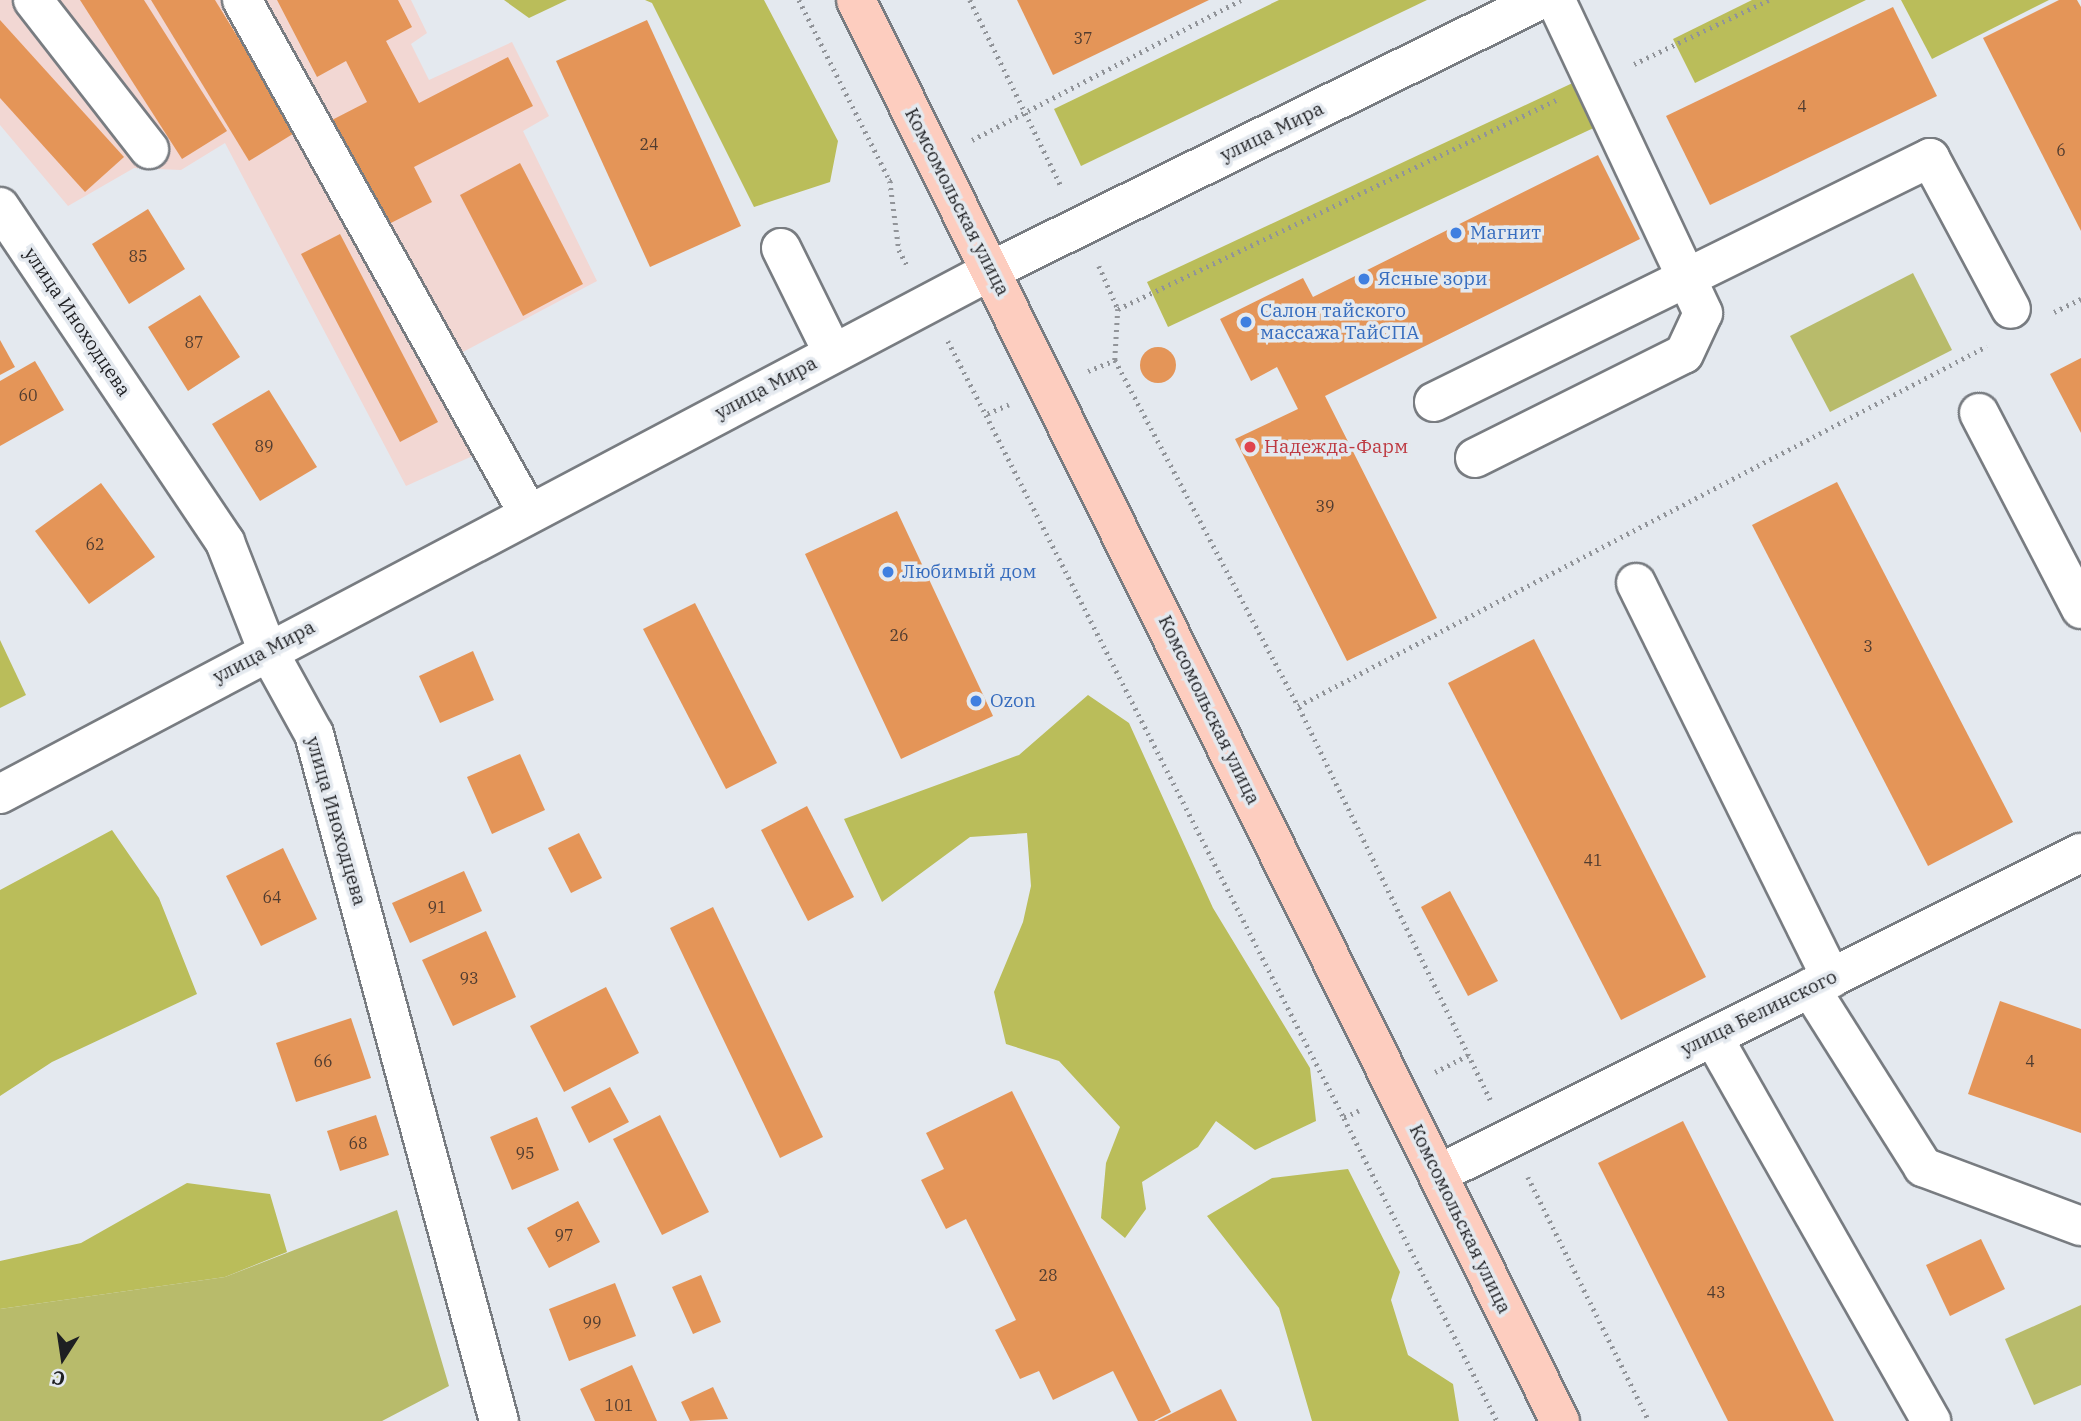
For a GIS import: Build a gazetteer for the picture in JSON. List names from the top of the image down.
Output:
{
  "streets": {
    "main road": ["Комсомольская улица"],
    "street": ["улица Мира", "улица Иноходцева", "улица Белинского"]
  },
  "crossings": [
    ["улица Мира", "Комсомольская улица"],
    ["улица Мира", "улица Иноходцева"],
    ["Комсомольская улица", "улица Белинского"]
  ],
  "places": [
    "Магнит",
    "Ясные зори",
    "Салон тайского массажа ТайСПА",
    "Надежда-Фарм",
    "Любимый дом",
    "Ozon"
  ],
  "house_numbers": [
    "37",
    "4",
    "24",
    "6",
    "85",
    "87",
    "60",
    "89",
    "39",
    "62",
    "26",
    "3",
    "41",
    "64",
    "91",
    "93",
    "66",
    "4",
    "68",
    "95",
    "97",
    "28",
    "43",
    "99",
    "101"
  ],
  "north": "bottom"
}
